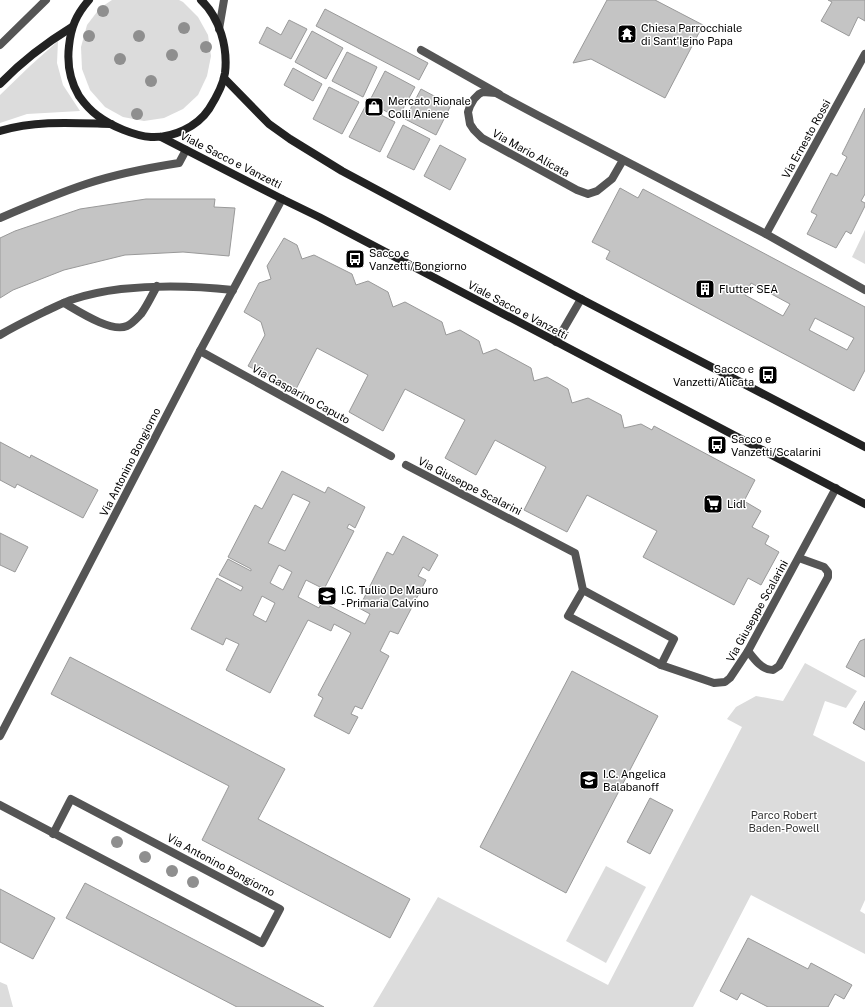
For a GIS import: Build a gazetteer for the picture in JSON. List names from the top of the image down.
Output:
{
  "streets": {
    "street": [
      "Via Ernesto Rossi",
      "Via Mario Alicata",
      "Viale Sacco e Vanzetti",
      "Via Gasparino Caputo",
      "Via Antonino Bongiorno",
      "Via Giuseppe Scalarini"
    ]
  },
  "crossings": [
    ["Via Ernesto Rossi", "Via Mario Alicata"],
    ["Viale Sacco e Vanzetti", "Via Antonino Bongiorno"],
    ["Viale Sacco e Vanzetti", "Via Giuseppe Scalarini"],
    ["Via Gasparino Caputo", "Via Antonino Bongiorno"]
  ],
  "parks": ["Parco Robert Baden-Powell"],
  "places": {
    "temple": ["Chiesa Parrocchiale di Sant'Igino Papa"],
    "shop": ["Mercato Rionale Colli Aniene"],
    "bus stop": ["Sacco e Vanzetti/Bongiorno", "Sacco e Vanzetti/Alicata", "Sacco e Vanzetti/Scalarini"],
    "building": ["Flutter SEA"],
    "supermarket": ["Lidl"],
    "school or university": ["I.C. Tullio De Mauro - Primaria Calvino", "I.C. Angelica Balabanoff"]
  }
}
